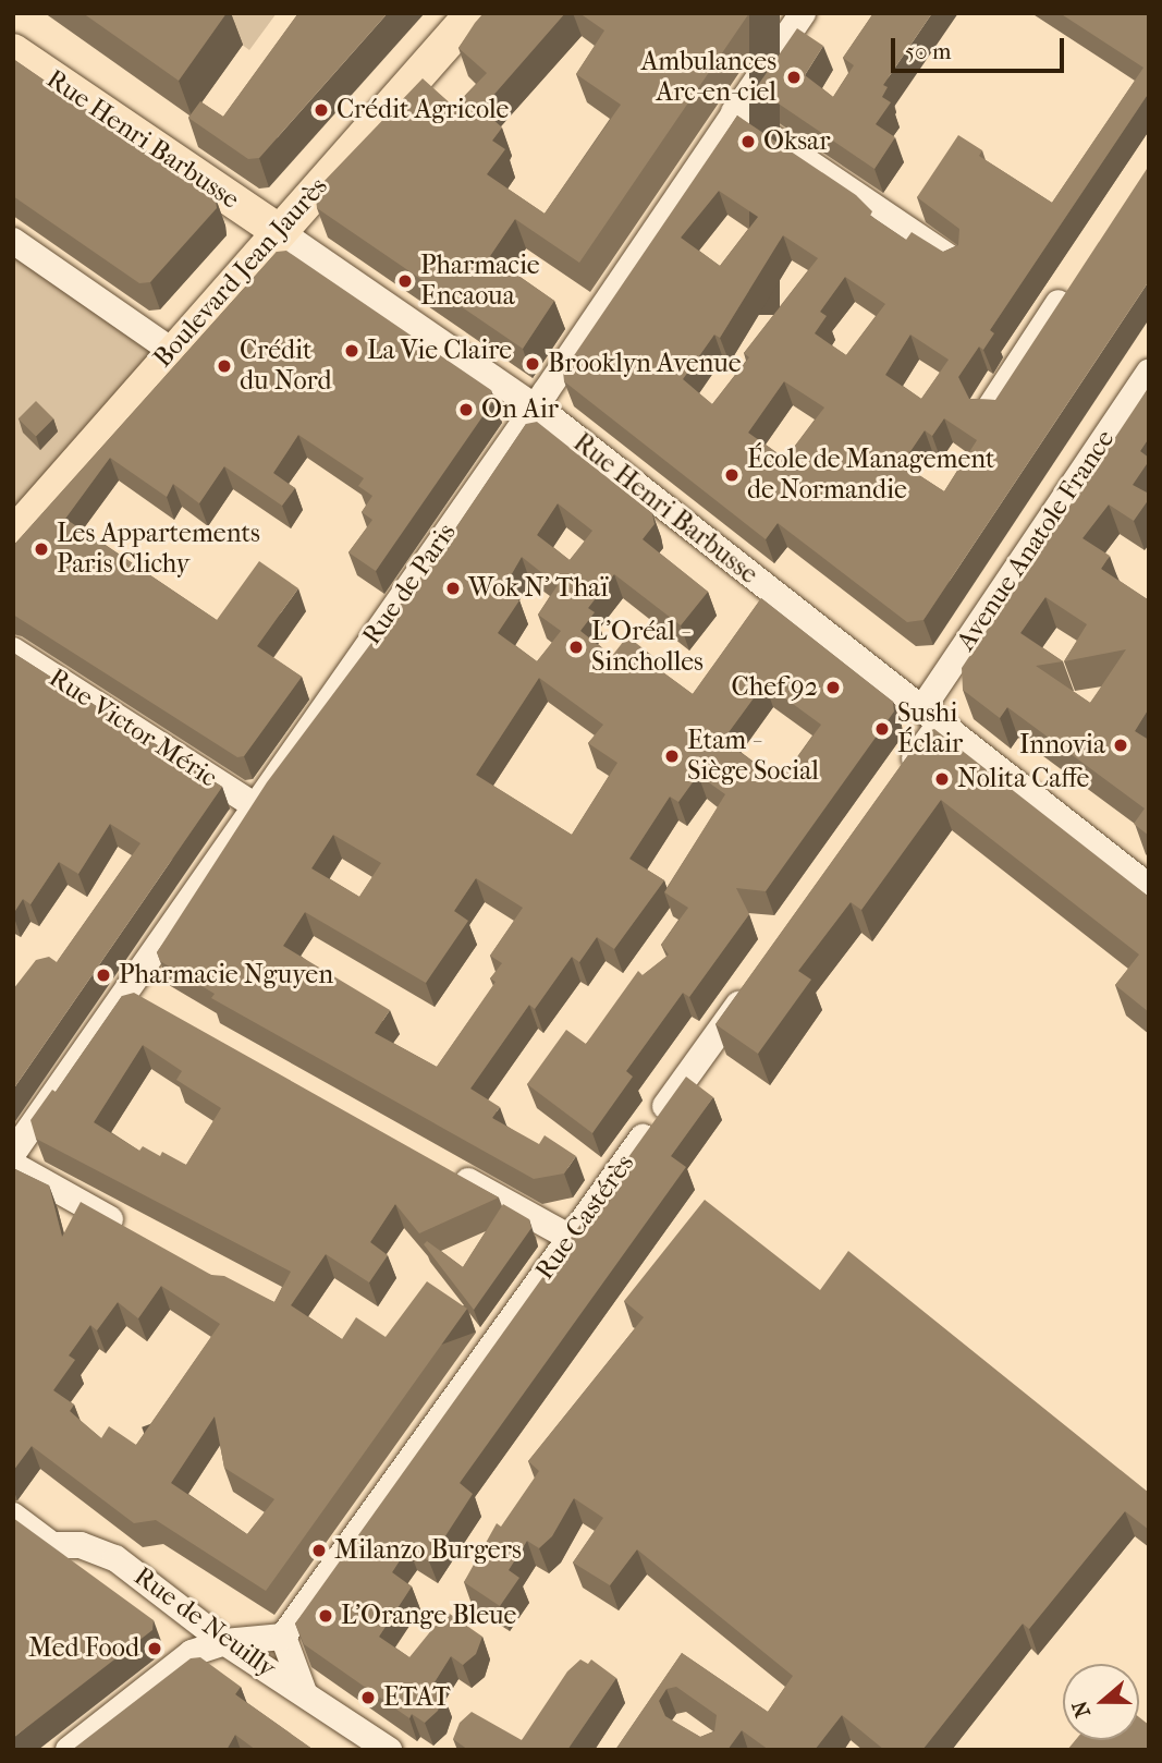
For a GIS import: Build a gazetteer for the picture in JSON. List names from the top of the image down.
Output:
{
  "streets": {
    "main road": ["Rue Henri Barbusse", "Boulevard Jean Jaurès"],
    "street": [
      "Avenue Anatole France",
      "Rue de Paris",
      "Rue Victor Méric",
      "Rue Castérès",
      "Rue de Neuilly"
    ]
  },
  "crossings": [
    ["Rue Henri Barbusse", "Boulevard Jean Jaurès"],
    ["Rue Henri Barbusse", "Avenue Anatole France"],
    ["Rue Henri Barbusse", "Rue de Paris"],
    ["Rue de Paris", "Rue Victor Méric"]
  ],
  "places": [
    "Ambulances Arc-en-ciel",
    "Crédit Agricole",
    "Oksar",
    "Pharmacie Encaoua",
    "La Vie Claire",
    "Brooklyn Avenue",
    "Crédit du Nord",
    "On Air",
    "École de Management de Normandie",
    "Les Appartements Paris Clichy",
    "Wok N' Thaï",
    "L'Oréal - Sincholles",
    "Chef 92",
    "Sushi Éclair",
    "Innovia",
    "Etam - Siège Social",
    "Nolita Caffe",
    "Pharmacie Nguyen",
    "Milanzo Burgers",
    "L'Orange Bleue",
    "Med Food",
    "ETAT"
  ],
  "scale_bar": "50 m",
  "north": "left"
}
